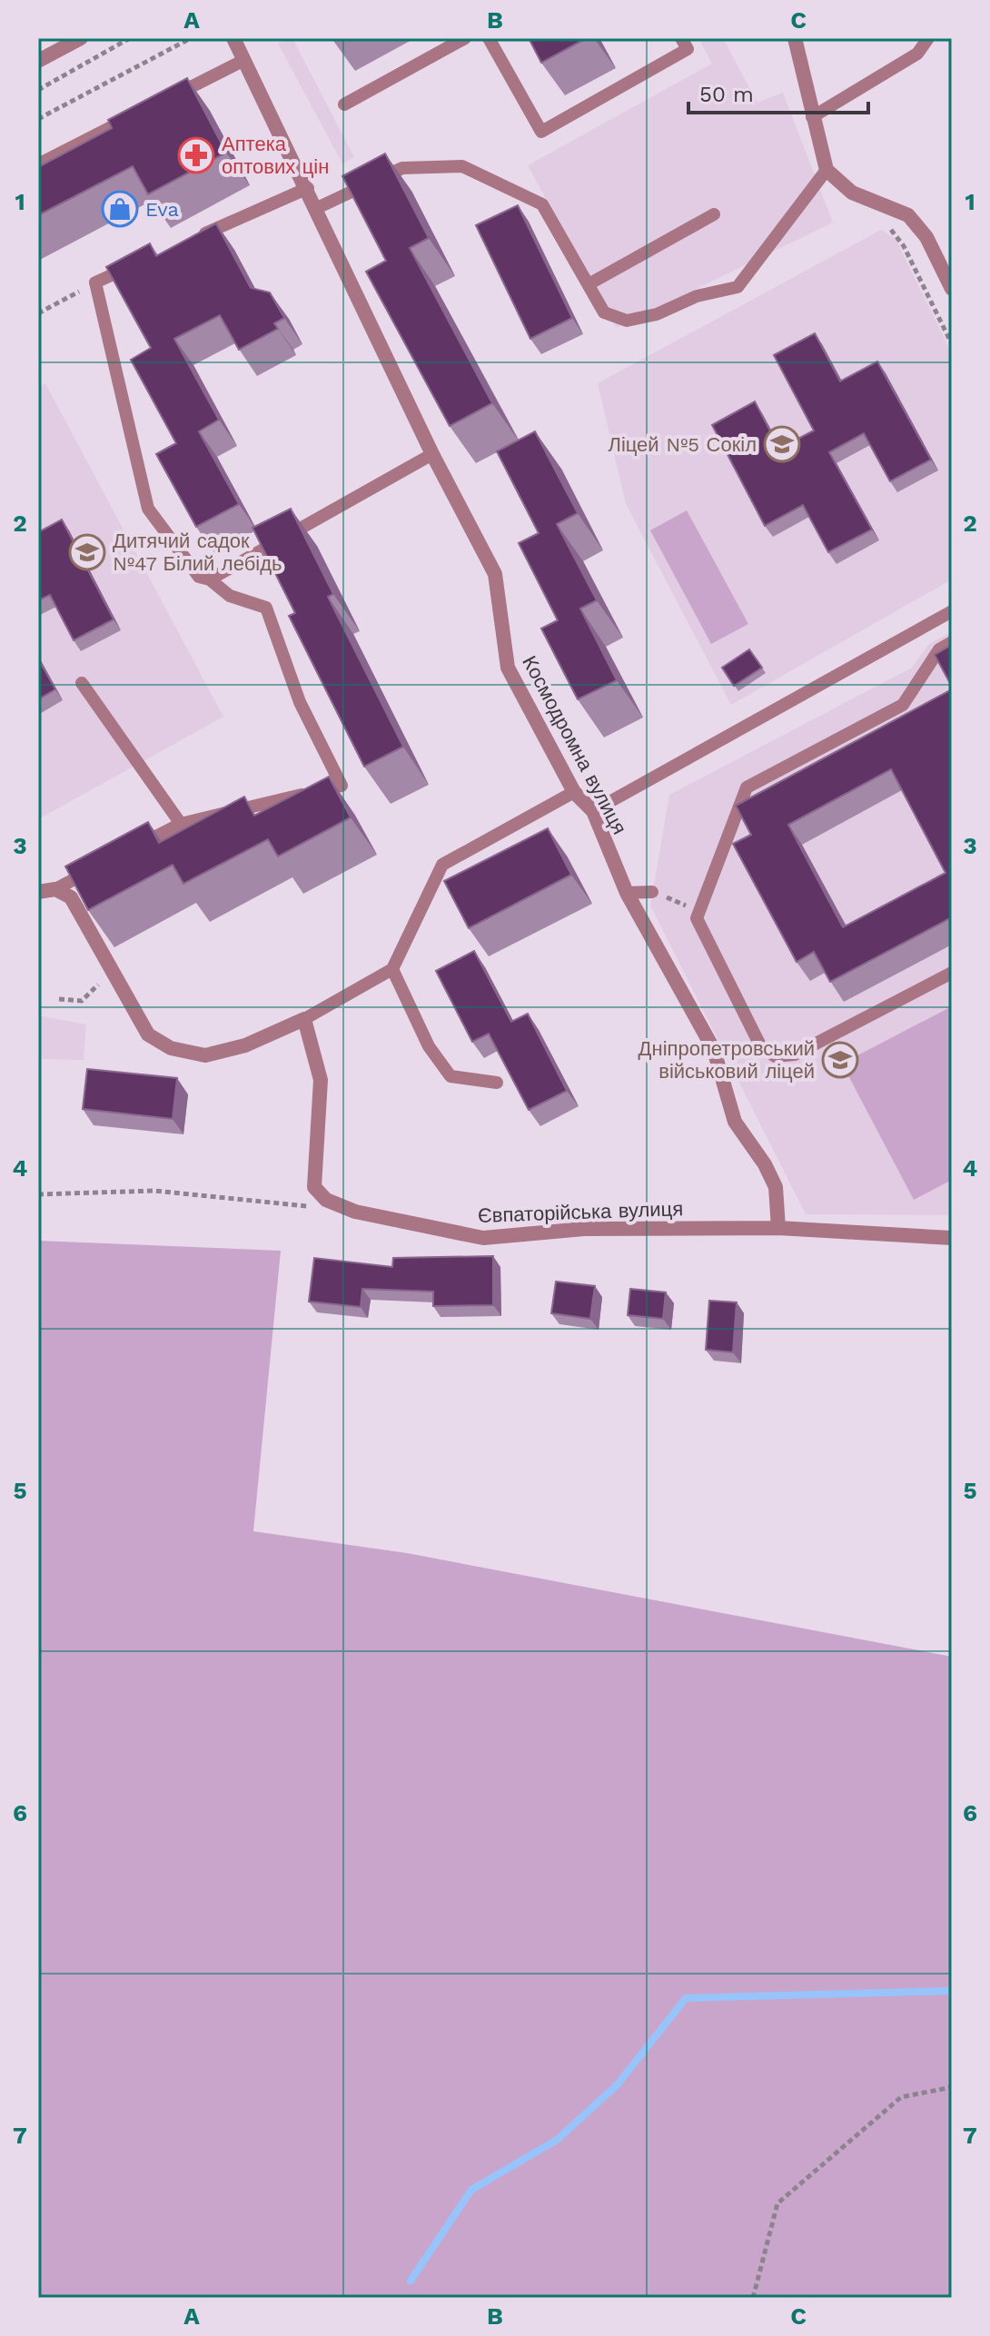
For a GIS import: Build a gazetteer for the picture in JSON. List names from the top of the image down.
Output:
{
  "streets": {
    "street": ["Космодромна вулиця", "Євпаторійська вулиця"]
  },
  "crossings": [
    ["Космодромна вулиця", "Євпаторійська вулиця"]
  ],
  "places": {
    "pharmacy": ["Аптека оптових цін"],
    "shop": ["Eva"],
    "school or university": ["Ліцей №5 Сокіл", "Дитячий садок №47 Білий лебідь", "Дніпропетровський військовий ліцей"]
  },
  "scale_bar": "50 m",
  "grid": {
    "columns": ["A", "B", "C"],
    "rows": [
      "1",
      "2",
      "3",
      "4",
      "5",
      "6",
      "7"
    ]
  }
}
